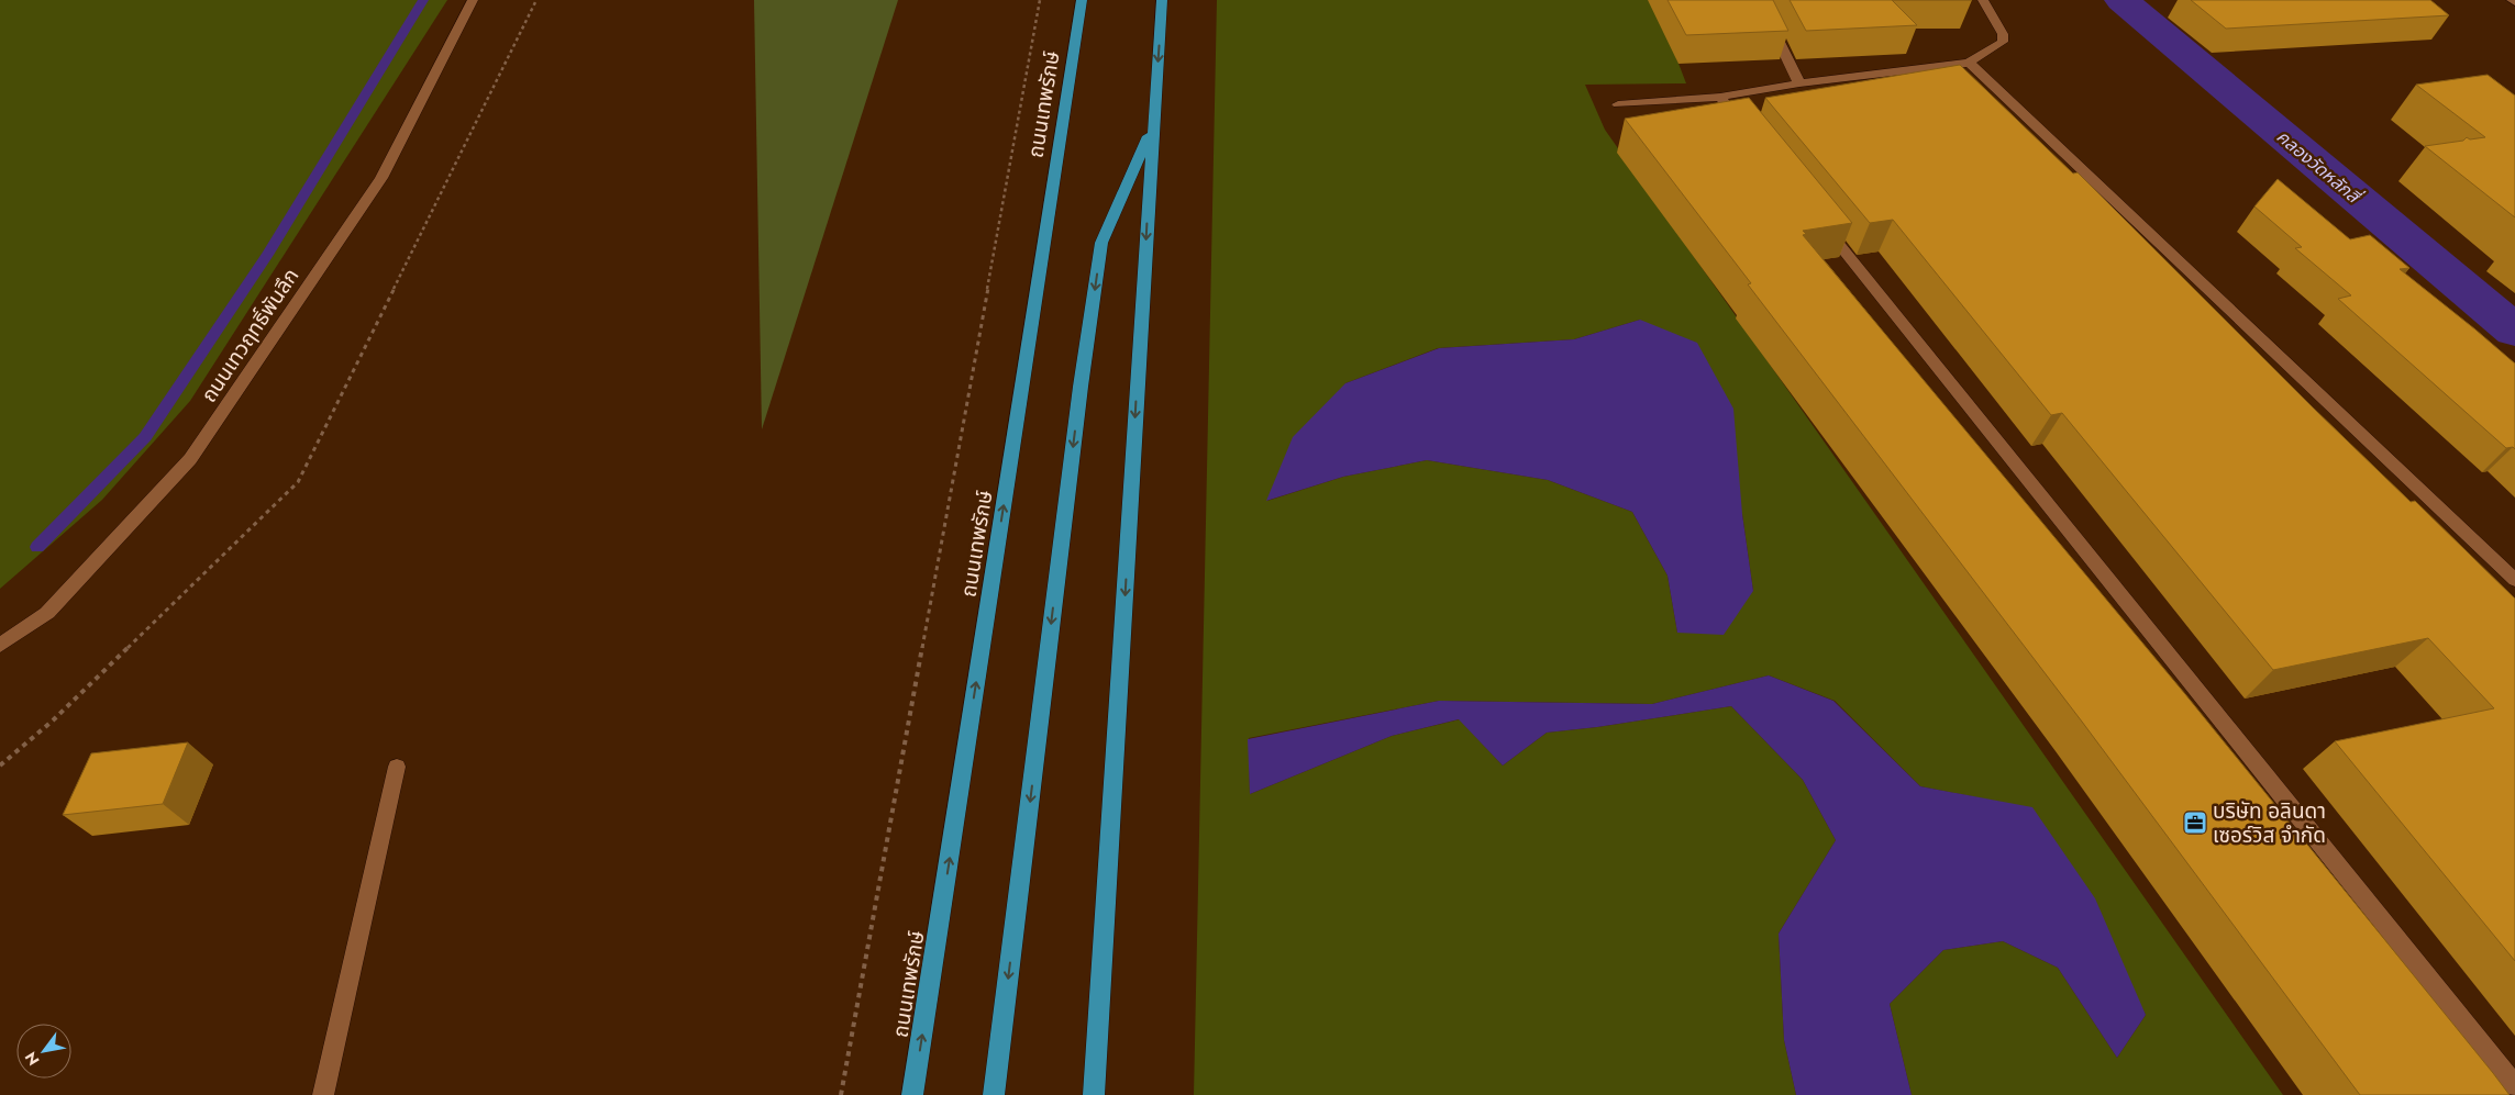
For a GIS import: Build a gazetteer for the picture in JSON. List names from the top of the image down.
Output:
{
  "streets": {
    "main road": ["ถนนเทพรักษ์"],
    "street": ["ถนนเทวฤทธิ์พันลึก"]
  },
  "water": ["คลองวัดหลักสี่"],
  "places": {
    "office": ["บริษัท อลินดา เซอร์วิส จำกัด"]
  },
  "north": "bottom left"
}
